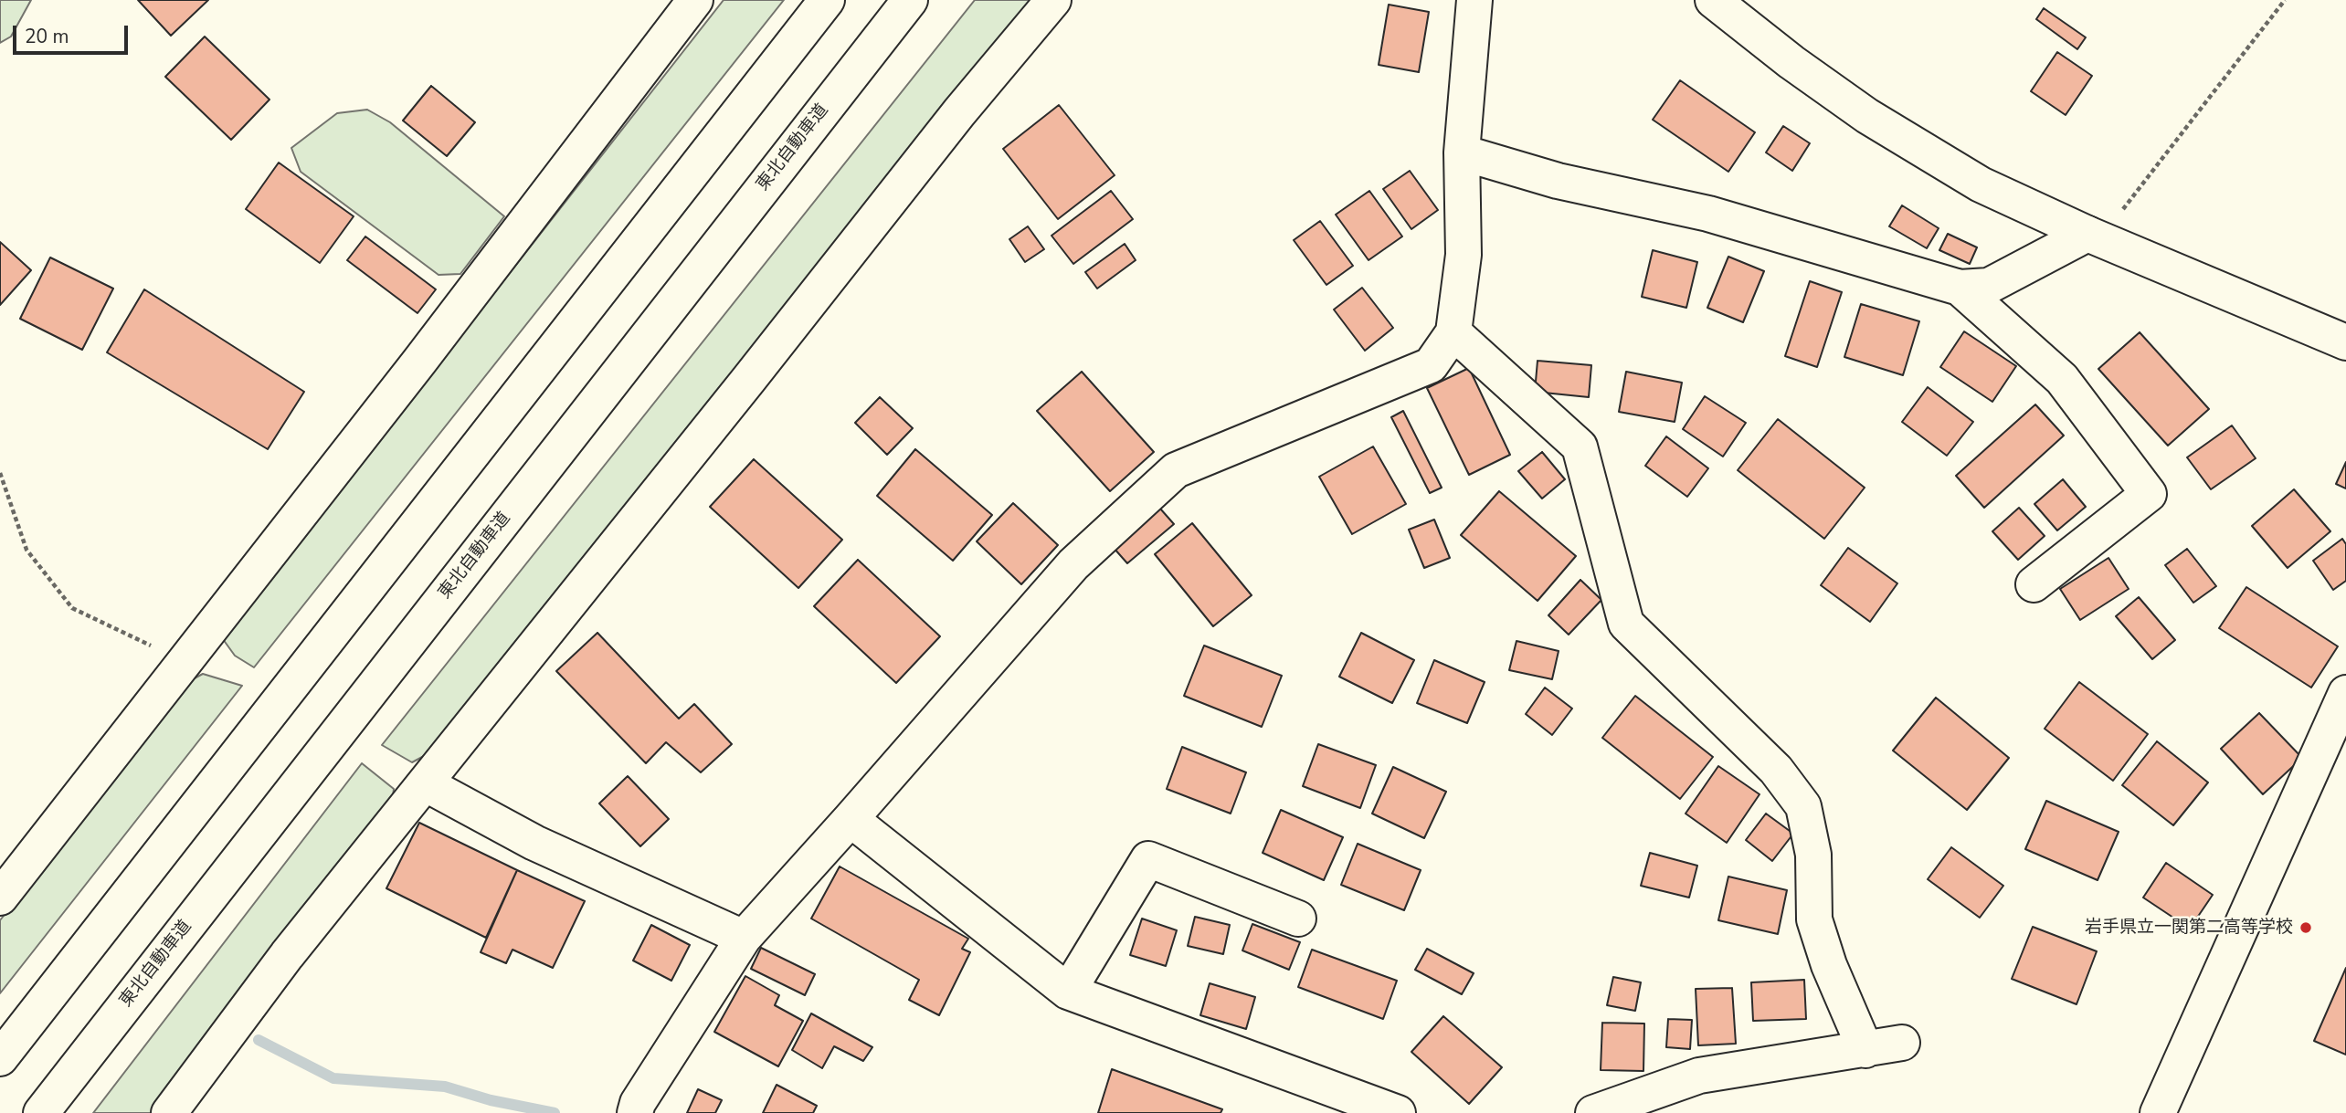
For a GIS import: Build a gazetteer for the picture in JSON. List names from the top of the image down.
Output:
{
  "streets": {
    "main road": ["東北自動車道"]
  },
  "places": ["岩手県立一関第二高等学校"],
  "scale_bar": "20 m"
}
